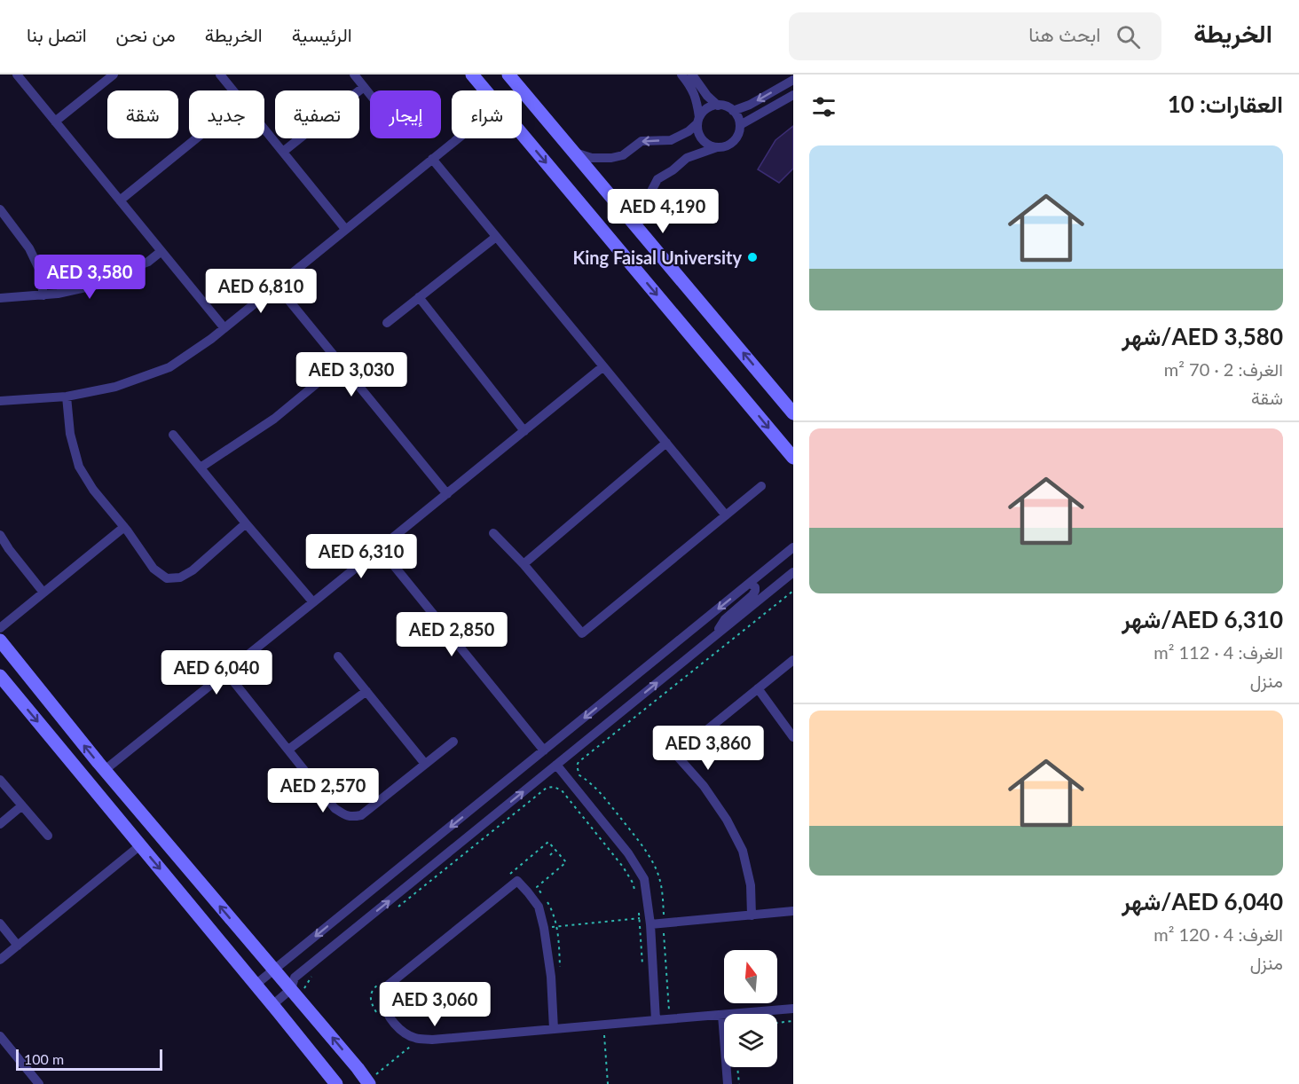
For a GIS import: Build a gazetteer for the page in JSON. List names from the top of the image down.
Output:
{
  "places": ["King Faisal University"],
  "scale_bar": "100 m",
  "north": "top",
  "page": {
    "header": "الخريطة",
    "search": "ابحث هنا",
    "nav": [
      "الرئيسية",
      "الخريطة",
      "من نحن",
      "اتصل بنا"
    ],
    "heading": "العقارات: 10",
    "chip": [
      "شراء",
      "إيجار",
      "تصفية",
      "جديد",
      "شقة"
    ],
    "list": [
      {
        "name": "AED 3,580/شهر",
        "note": "الغرف: 2 · 70 m² · شقة"
      },
      {
        "name": "AED 6,310/شهر",
        "note": "الغرف: 4 · 112 m² · منزل"
      },
      {
        "name": "AED 6,040/شهر",
        "note": "الغرف: 4 · 120 m² · منزل"
      }
    ],
    "price": [
      "AED 4,190",
      "AED 3,580",
      "AED 6,810",
      "AED 3,030",
      "AED 6,310",
      "AED 2,850",
      "AED 6,040",
      "AED 3,860",
      "AED 2,570",
      "AED 3,060"
    ],
    "scale": "100 m"
  }
}
